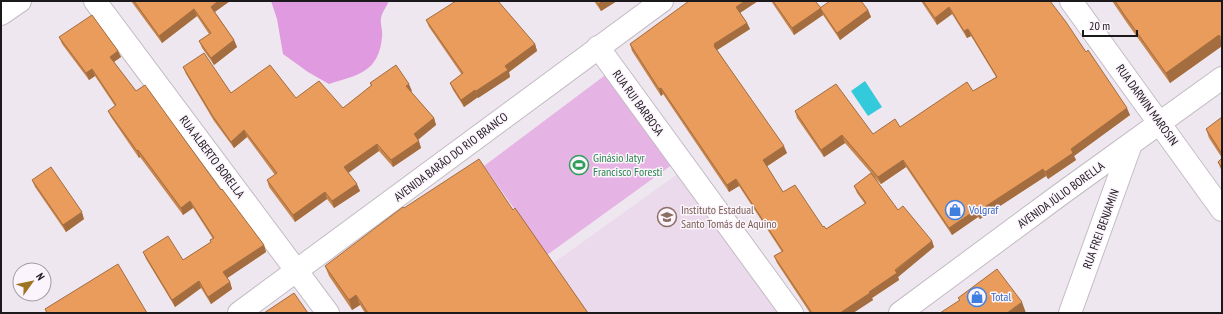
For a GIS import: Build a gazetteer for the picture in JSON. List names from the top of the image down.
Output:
{
  "streets": {
    "street": [
      "RUA RUI BARBOSA",
      "RUA DARWIN MAROSIN",
      "RUA ALBERTO BORELLA",
      "AVENIDA BARÃO DO RIO BRANCO",
      "AVENIDA JÚLIO BORELLA",
      "RUA FREI BENJAMIN"
    ]
  },
  "crossings": [
    ["RUA RUI BARBOSA", "AVENIDA BARÃO DO RIO BRANCO"],
    ["RUA DARWIN MAROSIN", "AVENIDA JÚLIO BORELLA"],
    ["RUA ALBERTO BORELLA", "AVENIDA BARÃO DO RIO BRANCO"],
    ["AVENIDA JÚLIO BORELLA", "RUA FREI BENJAMIN"]
  ],
  "places": {
    "sports": ["Ginásio Jatyr Francisco Foresti"],
    "shop": ["Volgraf", "Total"],
    "school or university": ["Instituto Estadual Santo Tomás de Aquino"]
  },
  "scale_bar": "20 m",
  "north": "top right"
}
